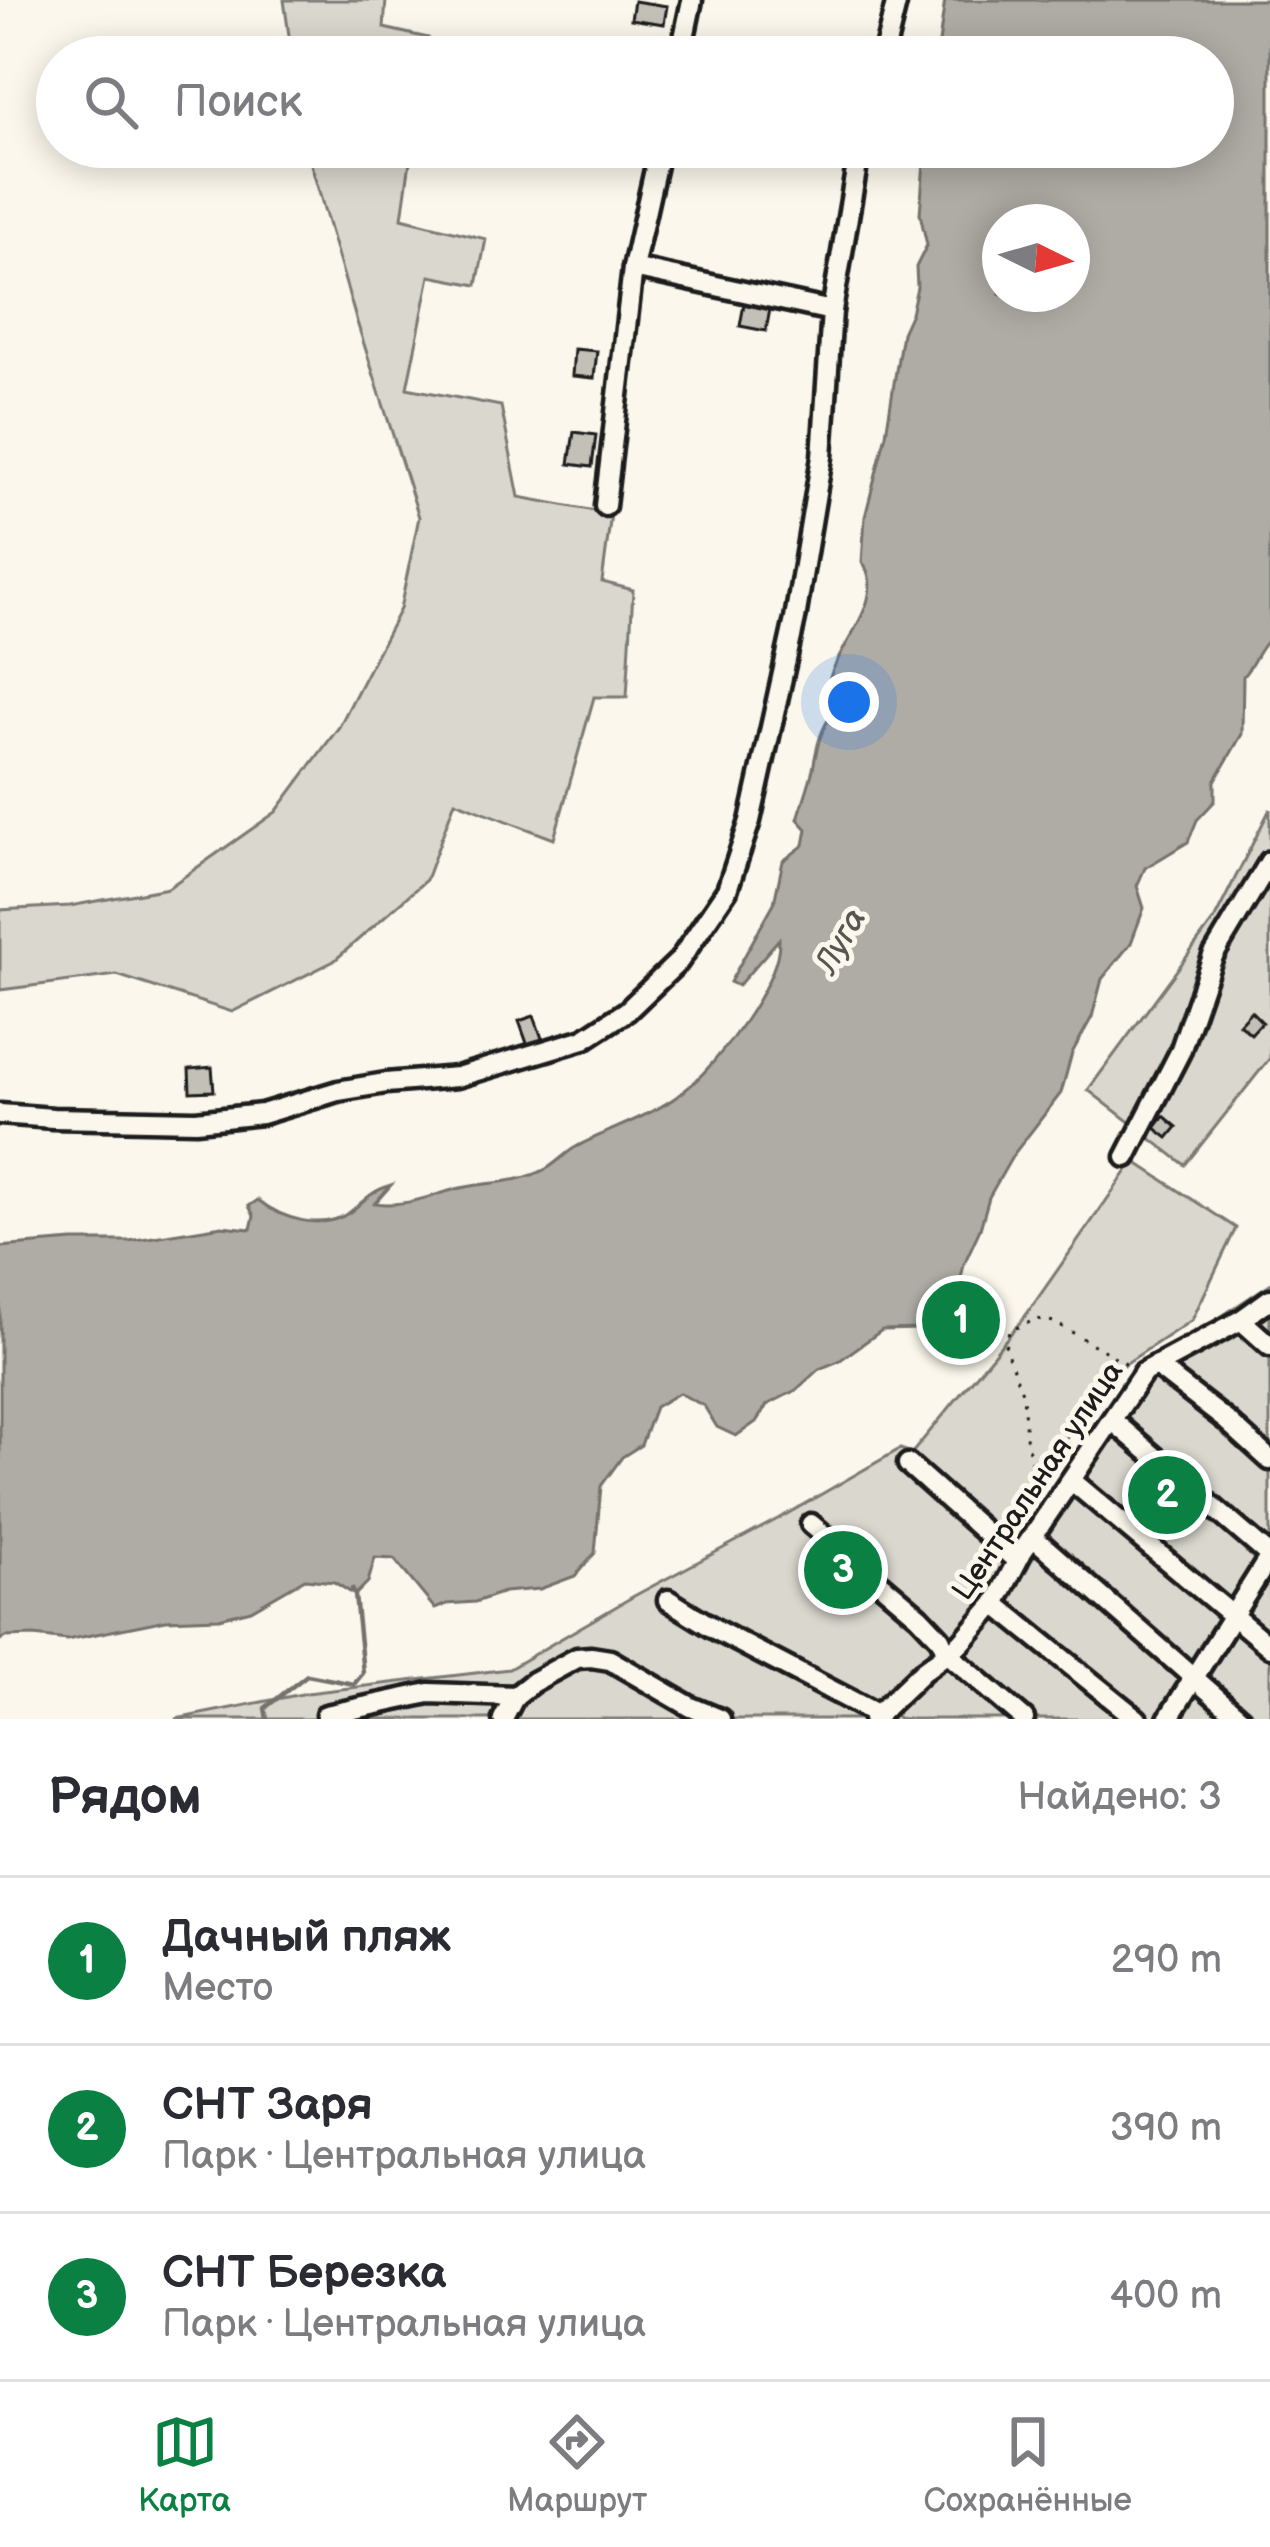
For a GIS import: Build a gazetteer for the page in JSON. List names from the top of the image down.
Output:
{
  "streets": {
    "street": ["Центральная улица"]
  },
  "water": ["Луга"],
  "north": "right",
  "page": {
    "search": "Поиск",
    "pins": ["1", "2", "3"],
    "heading": ["Рядом", "Найдено: 3"],
    "list": [
      {
        "mark": "1",
        "name": "Дачный пляж",
        "note": "Место",
        "value": "290 m"
      },
      {
        "mark": "2",
        "name": "СНТ Заря",
        "note": "Парк · Центральная улица",
        "value": "390 m"
      },
      {
        "mark": "3",
        "name": "СНТ Березка",
        "note": "Парк · Центральная улица",
        "value": "400 m"
      }
    ],
    "nav": ["Карта", "Маршрут", "Сохранённые"]
  }
}
